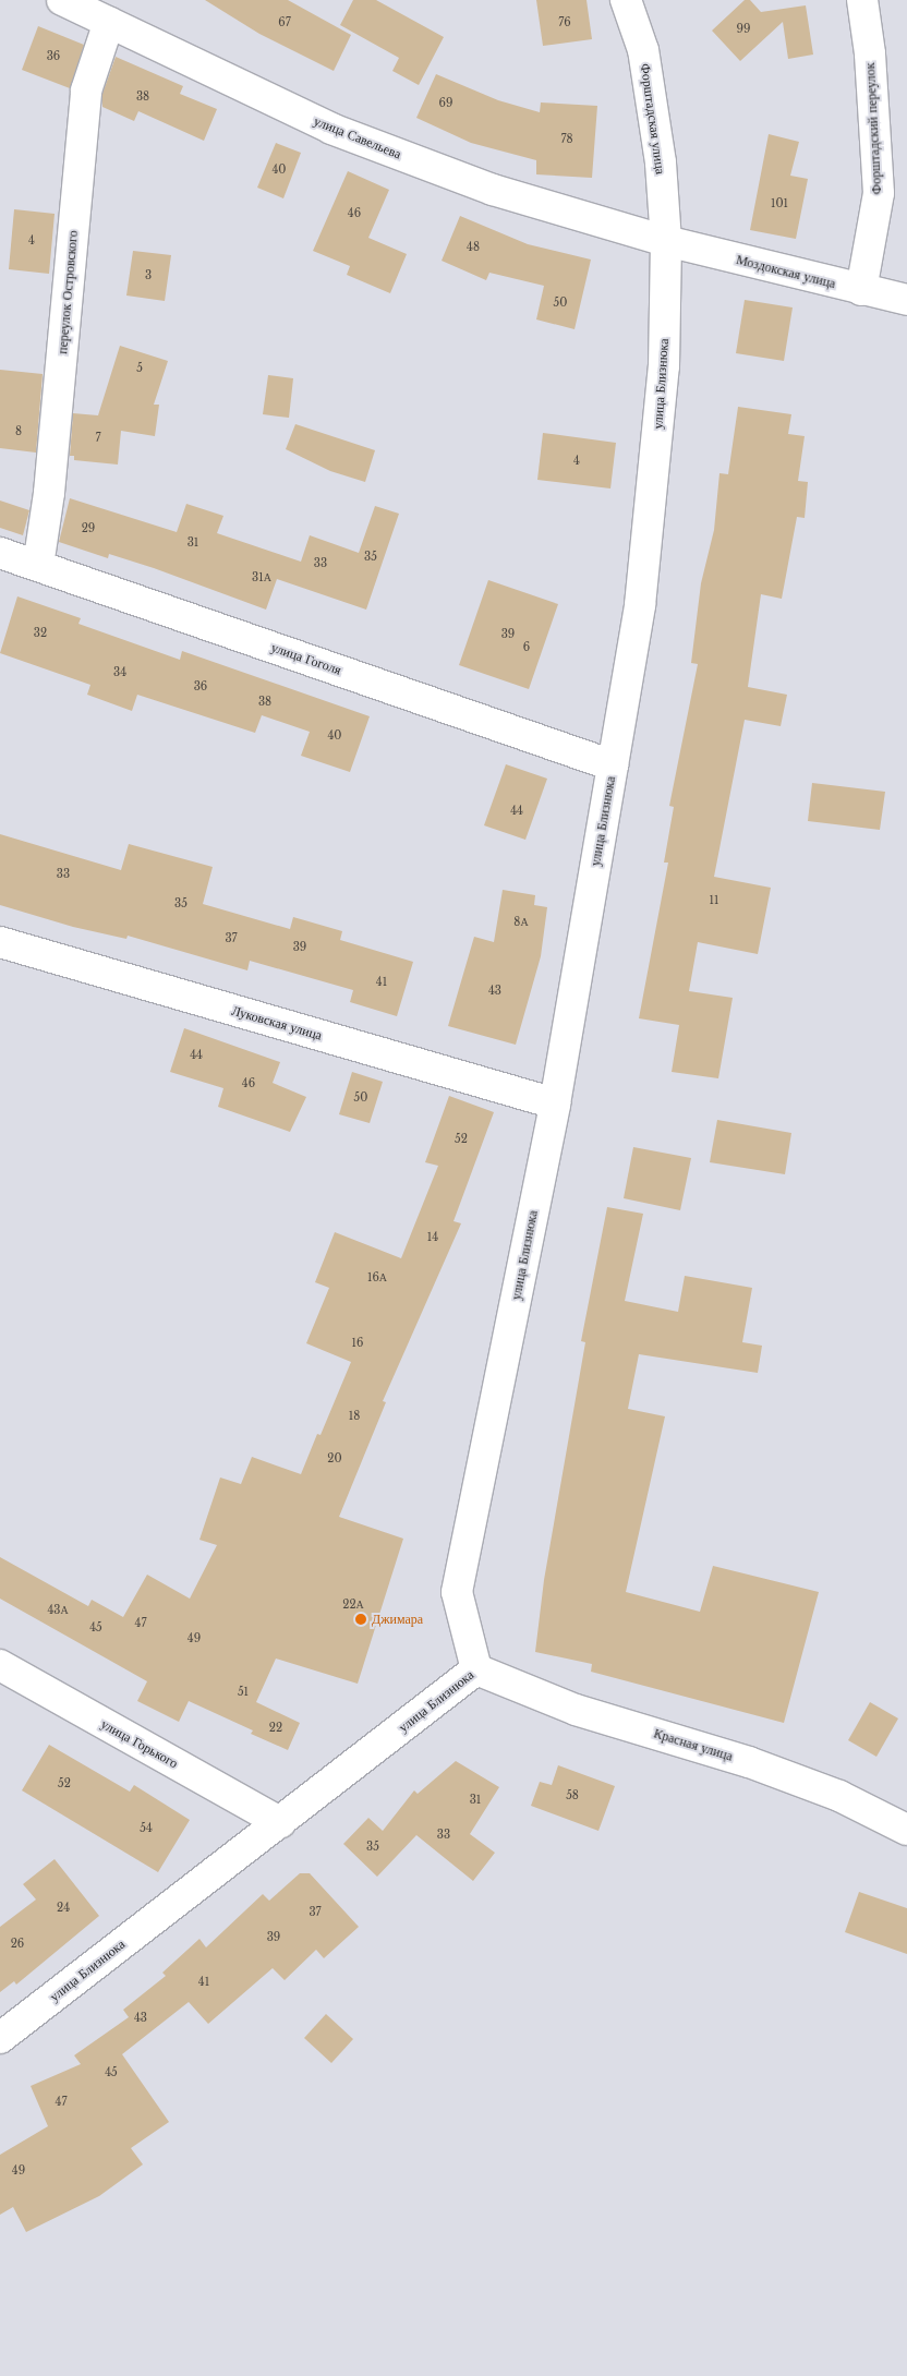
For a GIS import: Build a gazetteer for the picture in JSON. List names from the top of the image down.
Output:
{
  "streets": {
    "street": [
      "Форштадская улица",
      "Форштадский переулок",
      "улица Савельева",
      "Моздокская улица",
      "переулок Островского",
      "улица Близнюка",
      "улица Гоголя",
      "Луковская улица",
      "улица Горького",
      "Красная улица"
    ]
  },
  "crossings": [
    ["Форштадская улица", "улица Савельева"],
    ["Форштадская улица", "Моздокская улица"],
    ["Форштадская улица", "улица Близнюка"],
    ["Форштадский переулок", "Моздокская улица"],
    ["улица Савельева", "Моздокская улица"],
    ["улица Савельева", "переулок Островского"],
    ["улица Савельева", "улица Близнюка"],
    ["Моздокская улица", "улица Близнюка"],
    ["переулок Островского", "улица Гоголя"],
    ["улица Близнюка", "улица Гоголя"],
    ["улица Близнюка", "Луковская улица"],
    ["улица Близнюка", "улица Горького"],
    ["улица Близнюка", "Красная улица"]
  ],
  "places": ["Джимара"],
  "house_numbers": [
    "67",
    "76",
    "99",
    "36",
    "38",
    "69",
    "78",
    "40",
    "101",
    "46",
    "4",
    "48",
    "3",
    "50",
    "5",
    "8",
    "7",
    "4",
    "29",
    "31",
    "35",
    "33",
    "31А",
    "32",
    "39",
    "6",
    "34",
    "36",
    "38",
    "40",
    "44",
    "33",
    "11",
    "35",
    "8А",
    "37",
    "39",
    "41",
    "43",
    "44",
    "46",
    "50",
    "52",
    "14",
    "16А",
    "16",
    "18",
    "20",
    "22А",
    "43А",
    "47",
    "45",
    "49",
    "51",
    "22",
    "52",
    "58",
    "31",
    "54",
    "33",
    "35",
    "24",
    "37",
    "39",
    "26",
    "41",
    "43",
    "45",
    "47",
    "49"
  ]
}
